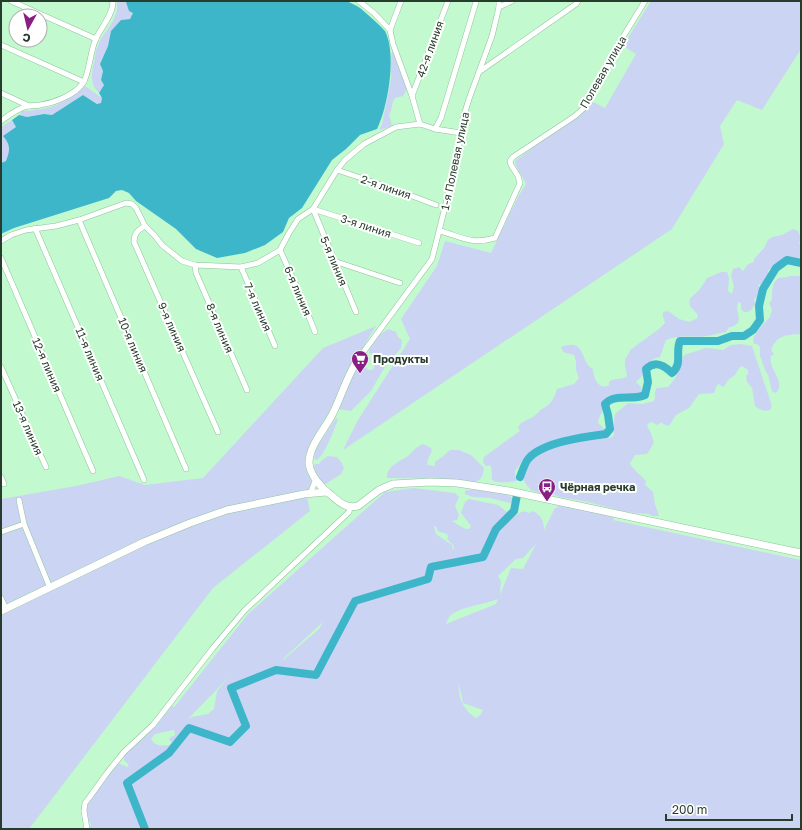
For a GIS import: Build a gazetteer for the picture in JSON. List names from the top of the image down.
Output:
{
  "streets": {
    "street": [
      "42-я линия",
      "Полевая улица",
      "1-я Полевая улица",
      "2-я линия",
      "3-я линия",
      "5-я линия",
      "6-я линия",
      "7-я линия",
      "9-я линия",
      "8-я линия",
      "10-я линия",
      "11-я линия",
      "12-я линия",
      "13-я линия"
    ]
  },
  "crossings": [
    ["Полевая улица", "1-я Полевая улица"],
    ["3-я линия", "5-я линия"]
  ],
  "places": {
    "supermarket": ["Продукты"],
    "bus stop": ["Чёрная речка"]
  },
  "scale_bar": "200 m",
  "north": "bottom"
}
